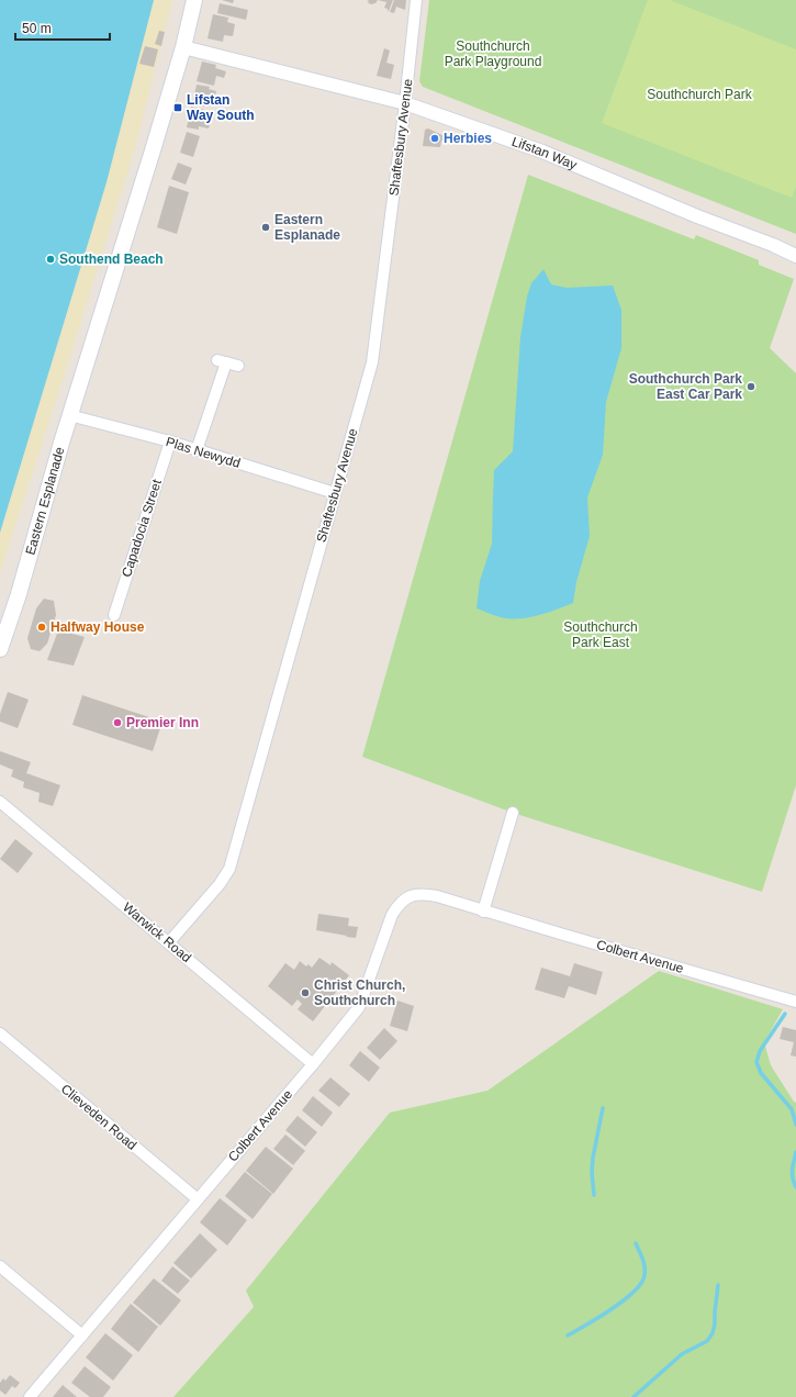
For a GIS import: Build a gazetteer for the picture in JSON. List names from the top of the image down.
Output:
{
  "streets": {
    "main road": ["Eastern Esplanade"],
    "street": [
      "Shaftesbury Avenue",
      "Lifstan Way",
      "Plas Newydd",
      "Capadocia Street",
      "Warwick Road",
      "Colbert Avenue",
      "Clieveden Road"
    ]
  },
  "crossings": [
    ["Shaftesbury Avenue", "Lifstan Way"],
    ["Shaftesbury Avenue", "Plas Newydd"],
    ["Shaftesbury Avenue", "Warwick Road"],
    ["Lifstan Way", "Eastern Esplanade"],
    ["Plas Newydd", "Eastern Esplanade"],
    ["Plas Newydd", "Capadocia Street"],
    ["Warwick Road", "Colbert Avenue"],
    ["Colbert Avenue", "Clieveden Road"]
  ],
  "parks": ["Southchurch Park Playground", "Southchurch Park", "Southchurch Park East"],
  "places": {
    "transit": ["Lifstan Way South"],
    "other": [
      "Herbies",
      "Eastern Esplanade",
      "Southend Beach",
      "Southchurch Park East Car Park",
      "Halfway House",
      "Premier Inn",
      "Christ Church, Southchurch"
    ]
  },
  "scale_bar": "50 m"
}
